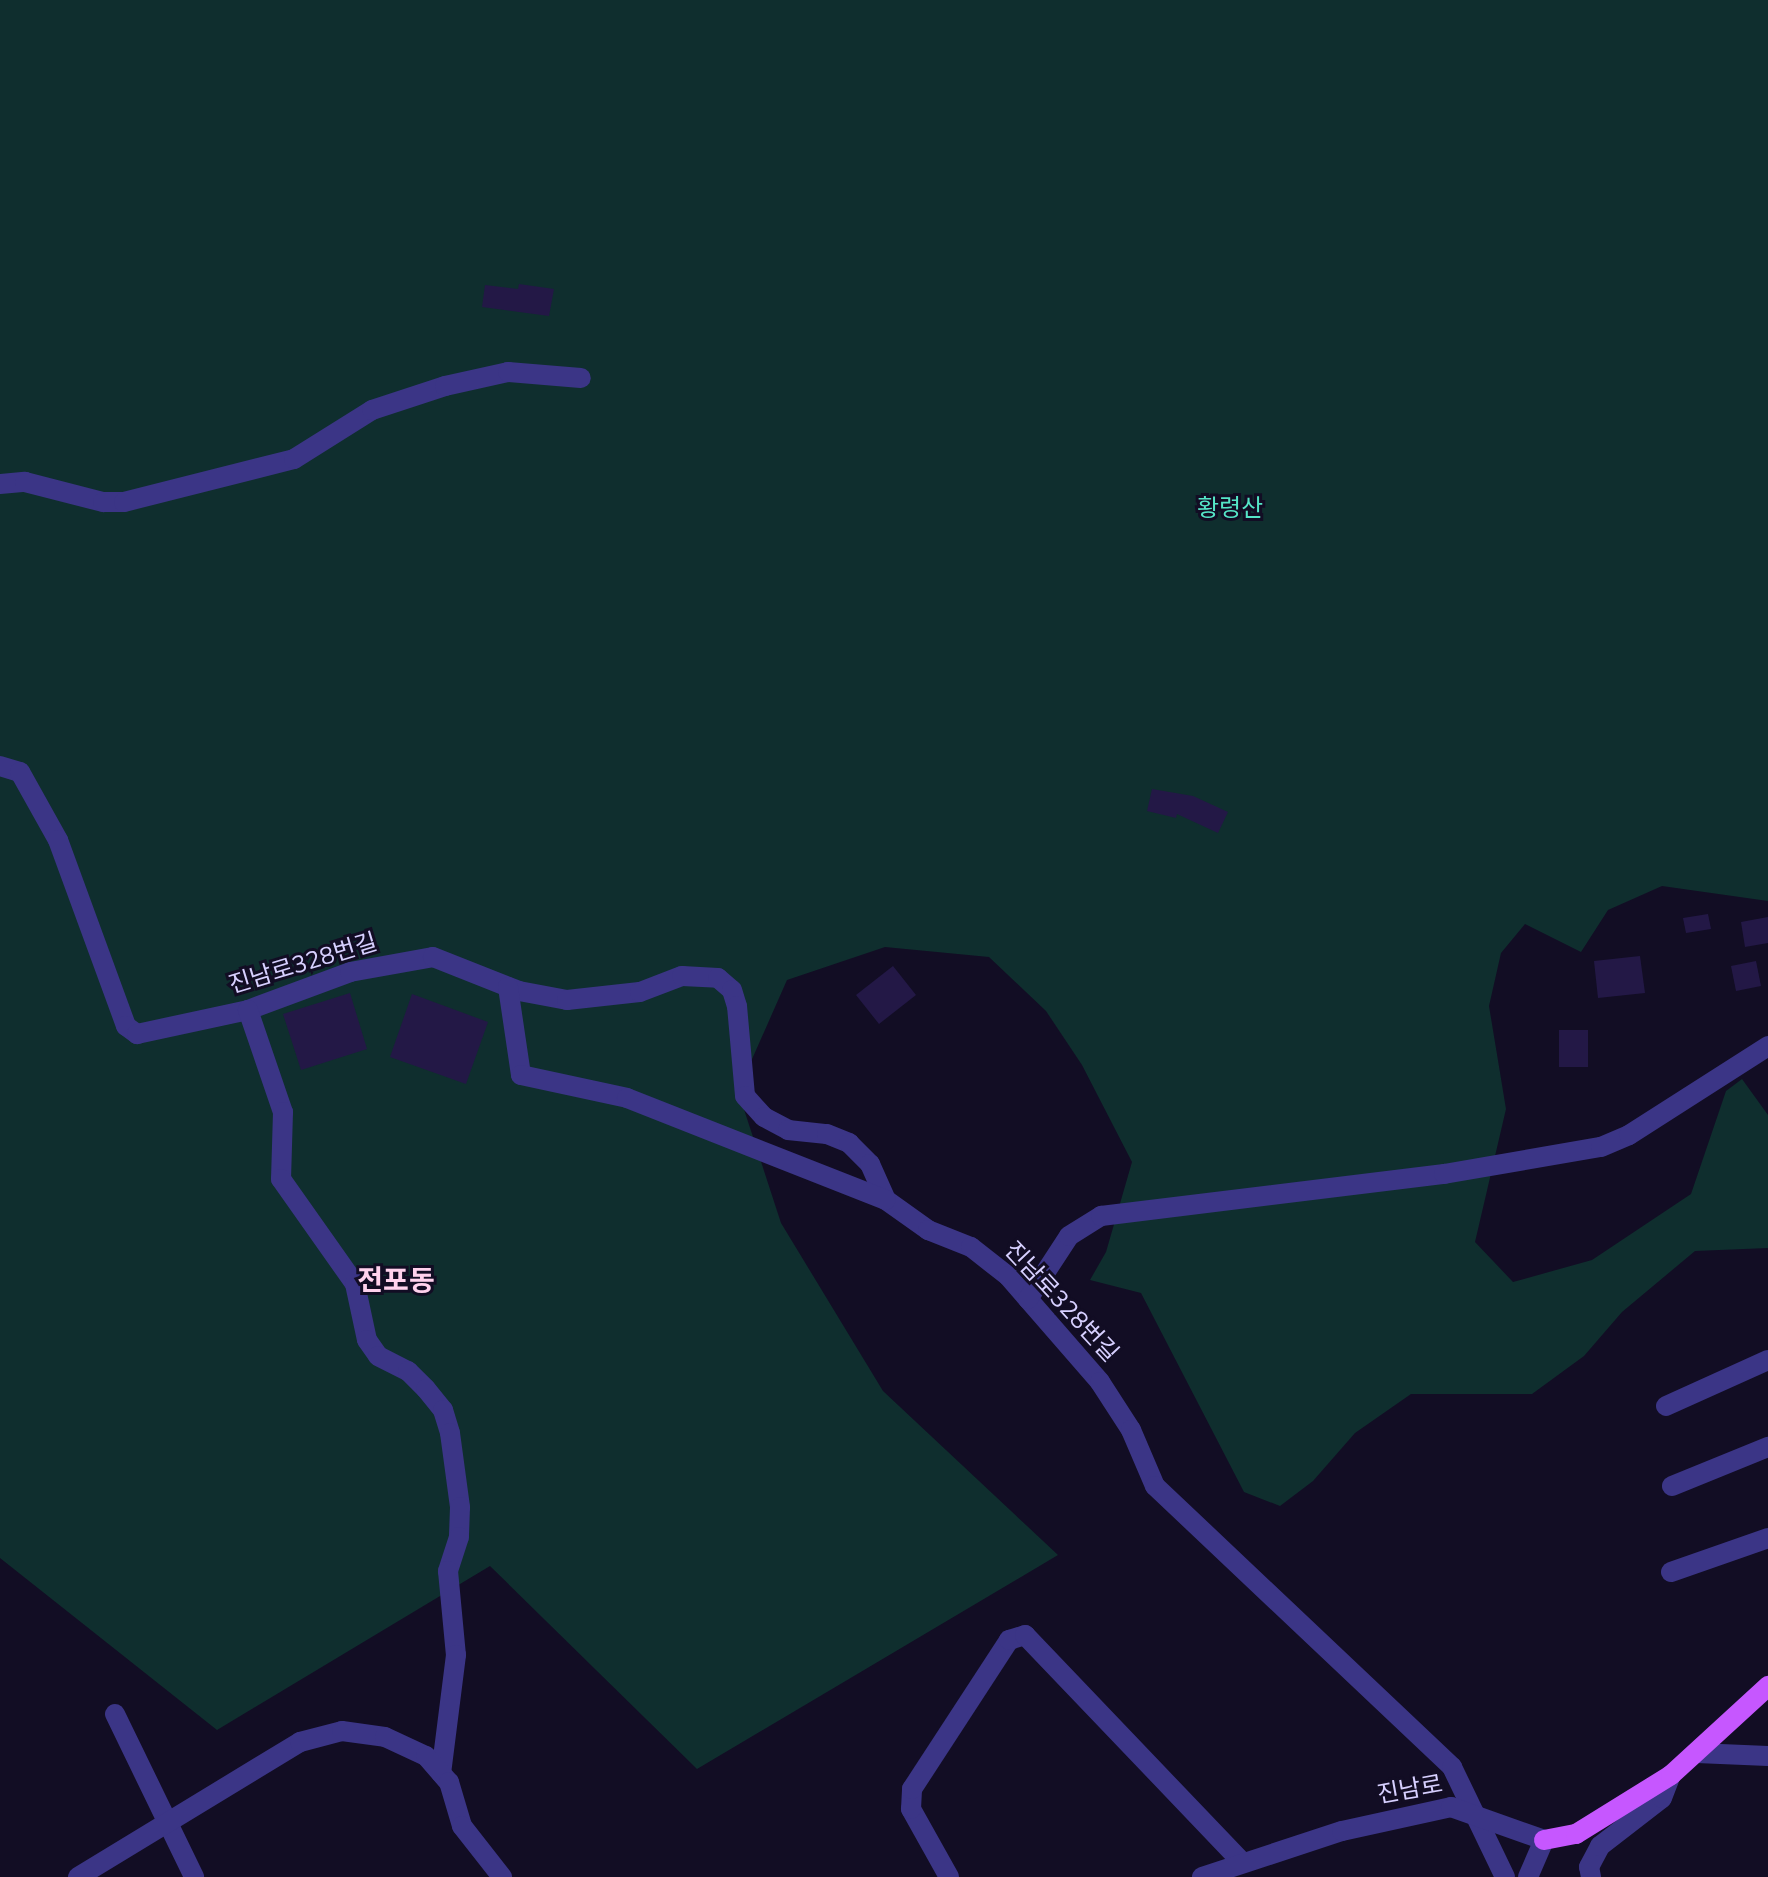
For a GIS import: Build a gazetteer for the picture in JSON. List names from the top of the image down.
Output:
{
  "streets": {
    "street": ["진남로328번길", "진남로"]
  },
  "crossings": [
    ["진남로328번길", "진남로"]
  ],
  "districts": ["전포동"],
  "parks": ["황령산"]
}
